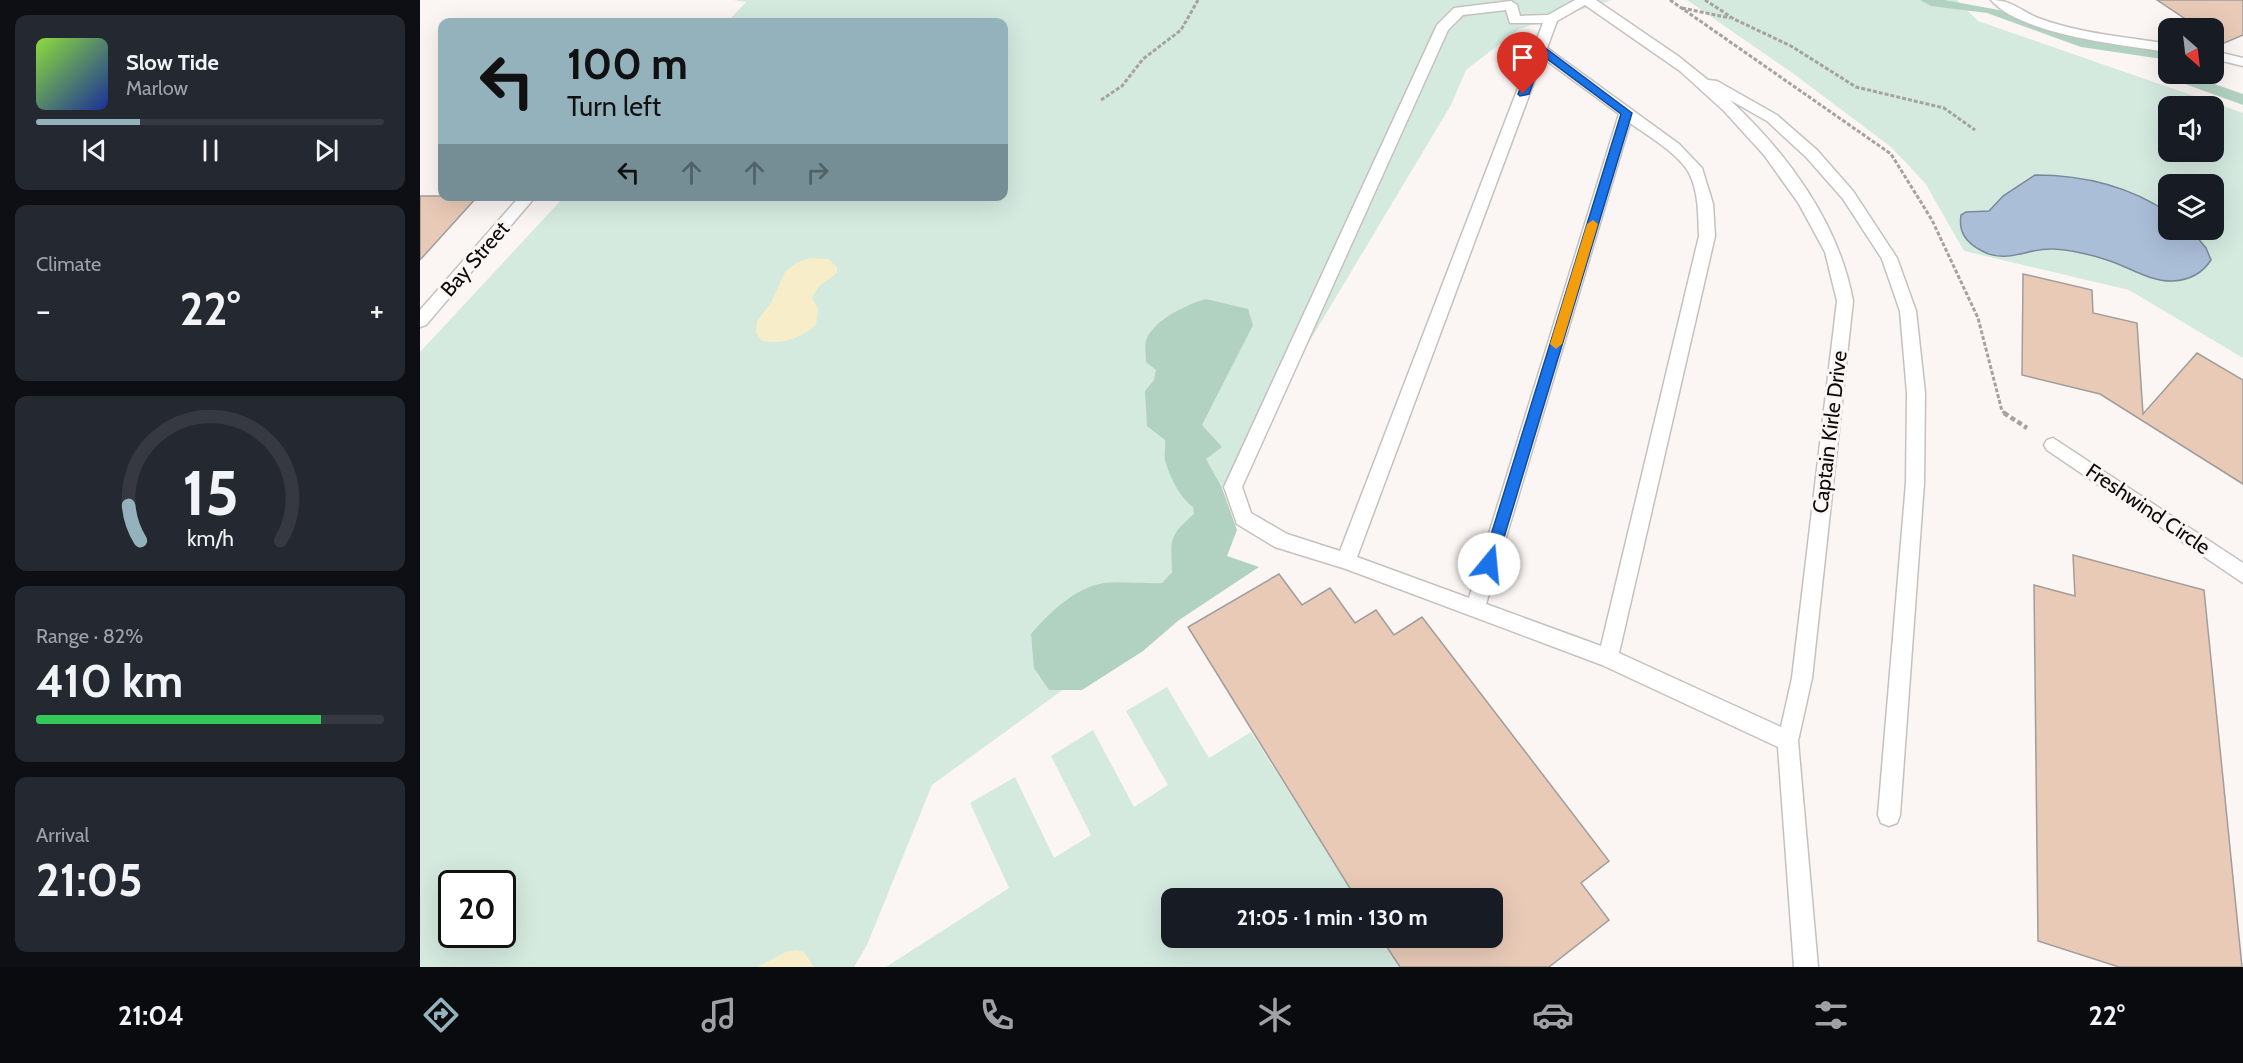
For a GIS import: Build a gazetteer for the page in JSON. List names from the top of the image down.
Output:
{
  "streets": {
    "lane": ["Bay Street", "Captain Kirle Drive", "Freshwind Circle"]
  },
  "north": "bottom right",
  "page": {
    "turn": ["100 m", "Turn left"],
    "song": ["Slow Tide", "Marlow"],
    "tile": [
      "Climate",
      ["Range · 82%", "410 km"],
      ["Arrival", "21:05"]
    ],
    "heat": ["−", "22°", "+"],
    "limit": "20",
    "trip": "21:05 · 1 min · 130 m",
    "tabs": ["21:04", "22°"],
    "gauge": ["15", "km/h"]
  }
}
